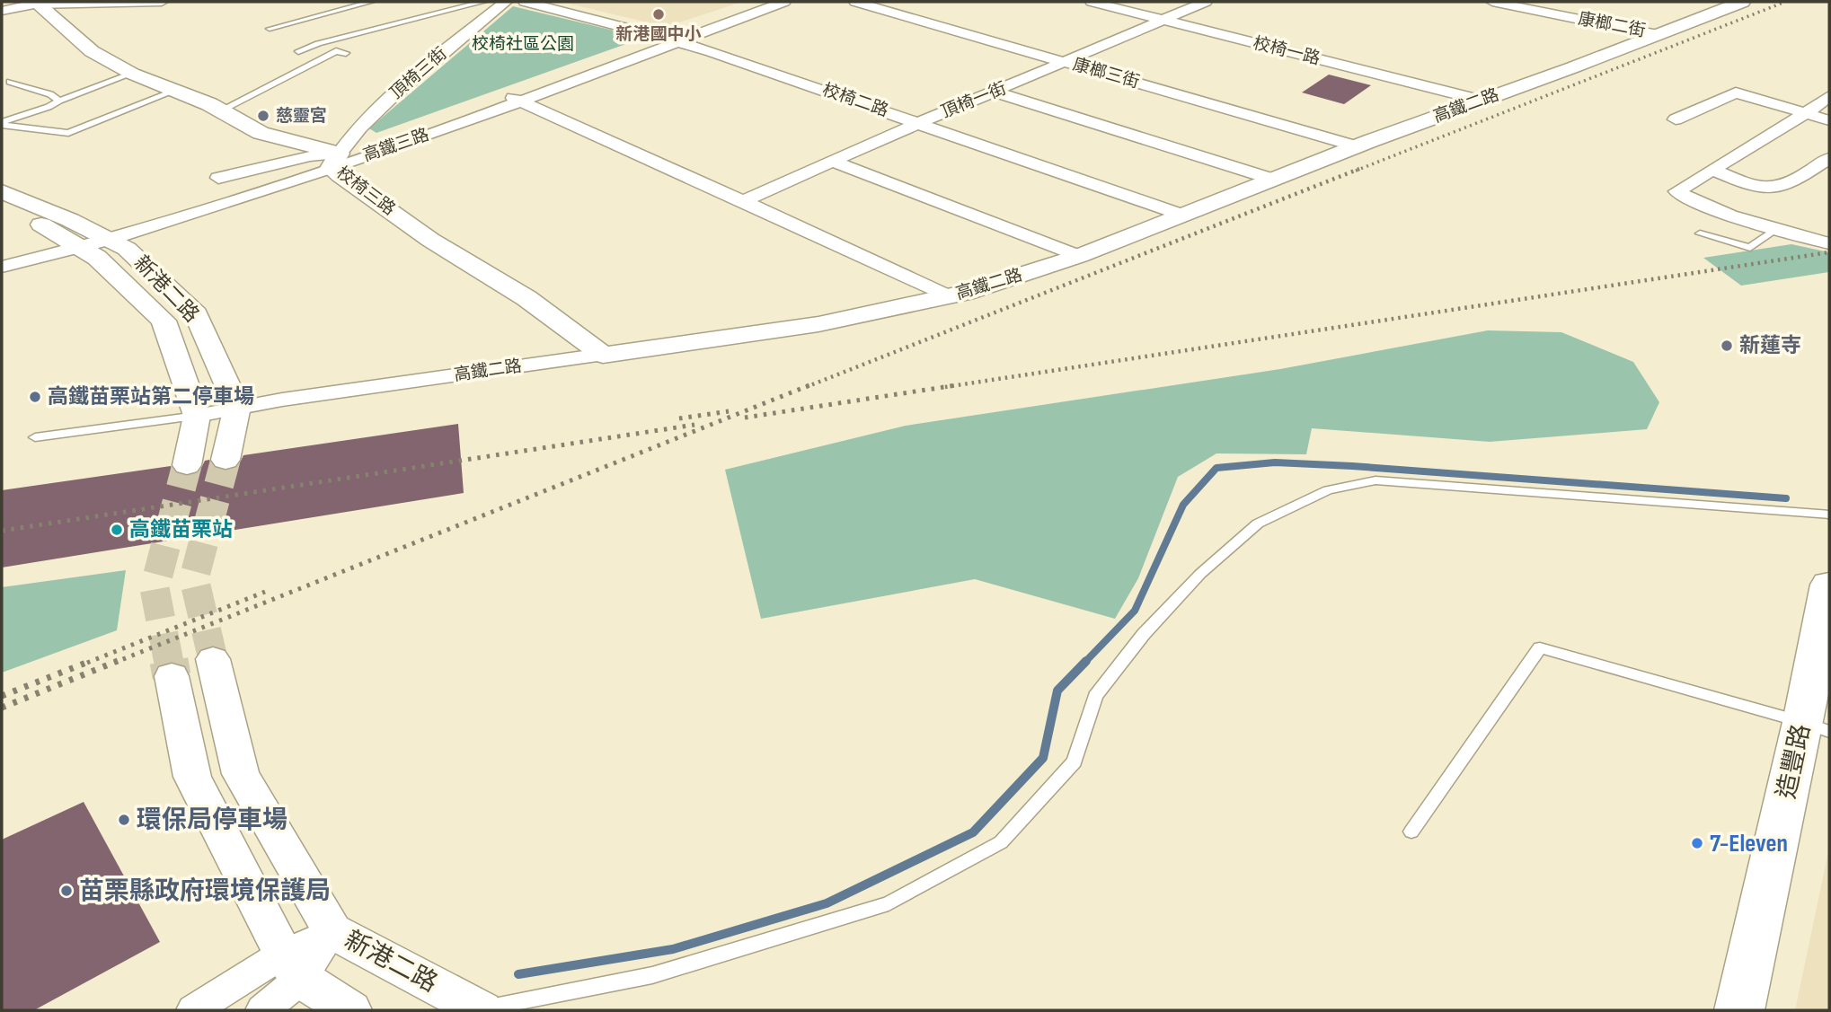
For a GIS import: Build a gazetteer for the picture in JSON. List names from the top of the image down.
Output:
{
  "streets": {
    "main road": ["造豐路"],
    "street": [
      "康榔二街",
      "校椅一路",
      "頂椅三街",
      "康榔三街",
      "校椅二路",
      "頂椅一街",
      "高鐵二路",
      "高鐵三路",
      "校椅三路",
      "新港二路"
    ]
  },
  "crossings": [
    ["康榔二街", "高鐵二路"],
    ["校椅一路", "頂椅一街"],
    ["校椅一路", "高鐵二路"],
    ["頂椅三街", "高鐵三路"],
    ["頂椅三街", "校椅三路"],
    ["康榔三街", "頂椅一街"],
    ["康榔三街", "高鐵二路"],
    ["校椅二路", "頂椅一街"],
    ["校椅二路", "高鐵二路"],
    ["校椅二路", "高鐵三路"],
    ["高鐵二路", "校椅三路"],
    ["高鐵二路", "新港二路"],
    ["高鐵三路", "校椅三路"],
    ["高鐵三路", "新港二路"]
  ],
  "parks": ["校椅社區公園"],
  "places": [
    "新港國中小",
    "慈靈宮",
    "新蓮寺",
    "高鐵苗栗站第二停車場",
    "高鐵苗栗站",
    "環保局停車場",
    "7-Eleven",
    "苗栗縣政府環境保護局"
  ]
}
